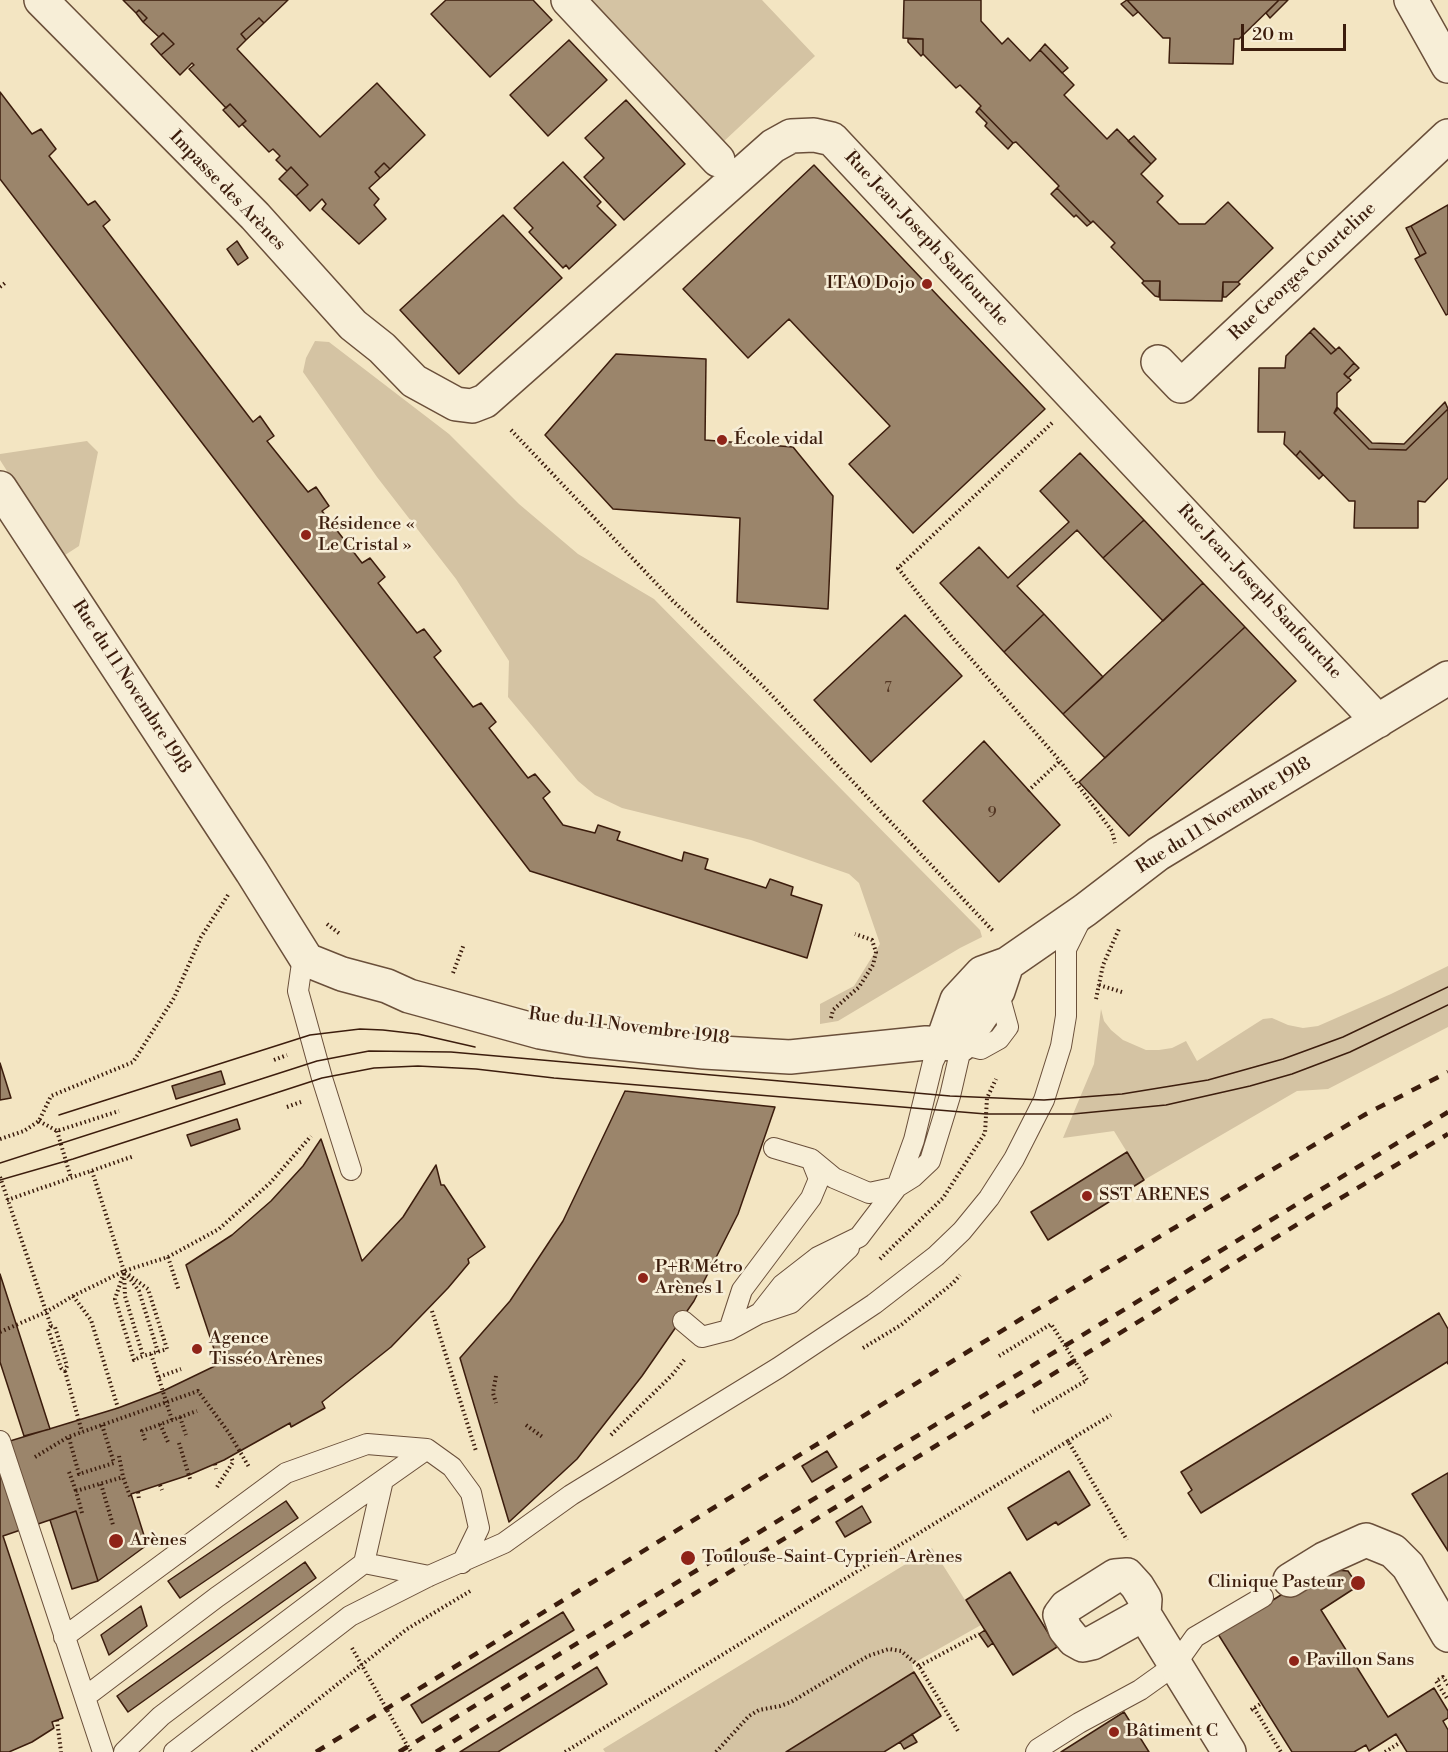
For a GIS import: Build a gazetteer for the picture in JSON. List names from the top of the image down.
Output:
{
  "streets": {
    "street": [
      "Impasse des Arènes",
      "Rue Jean-Joseph Sanfourche",
      "Rue Georges Courteline",
      "Rue du 11 Novembre 1918"
    ]
  },
  "crossings": [
    ["Impasse des Arènes", "Rue Jean-Joseph Sanfourche"],
    ["Rue Jean-Joseph Sanfourche", "Rue du 11 Novembre 1918"]
  ],
  "places": [
    "ITAO Dojo",
    "École vidal",
    "Résidence « Le Cristal »",
    "SST ARENES",
    "P+R Métro Arènes 1",
    "Agence Tisséo Arènes",
    "Arènes",
    "Toulouse-Saint-Cyprien-Arènes",
    "Clinique Pasteur",
    "Pavillon Sans",
    "Bâtiment C"
  ],
  "house_numbers": ["7", "9"],
  "scale_bar": "20 m"
}
